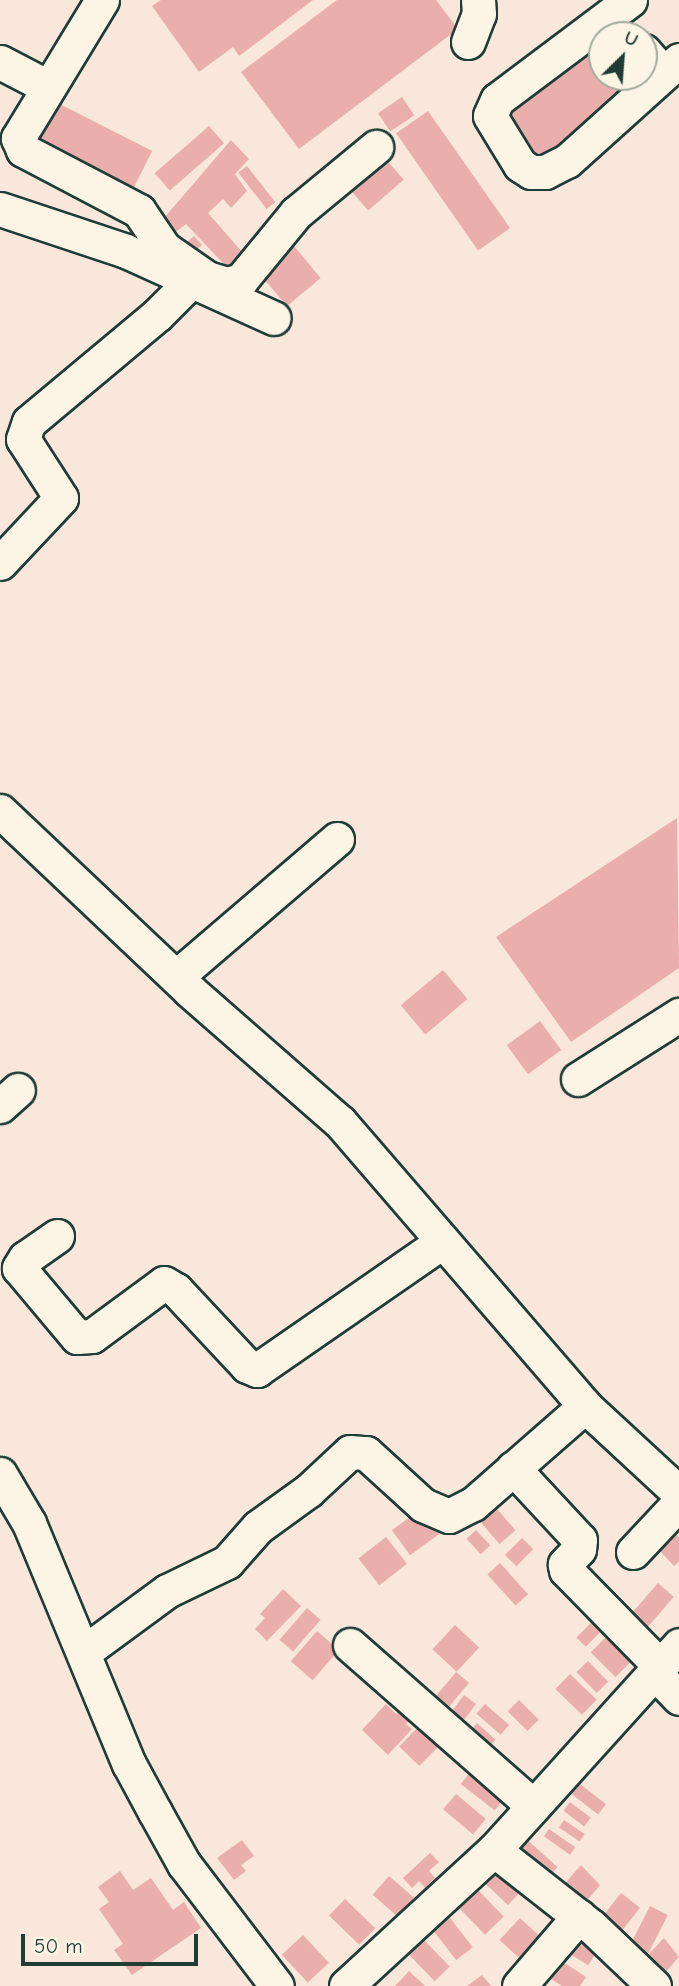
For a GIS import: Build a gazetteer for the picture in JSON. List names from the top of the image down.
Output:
{
  "scale_bar": "50 m",
  "north": "top right"
}
